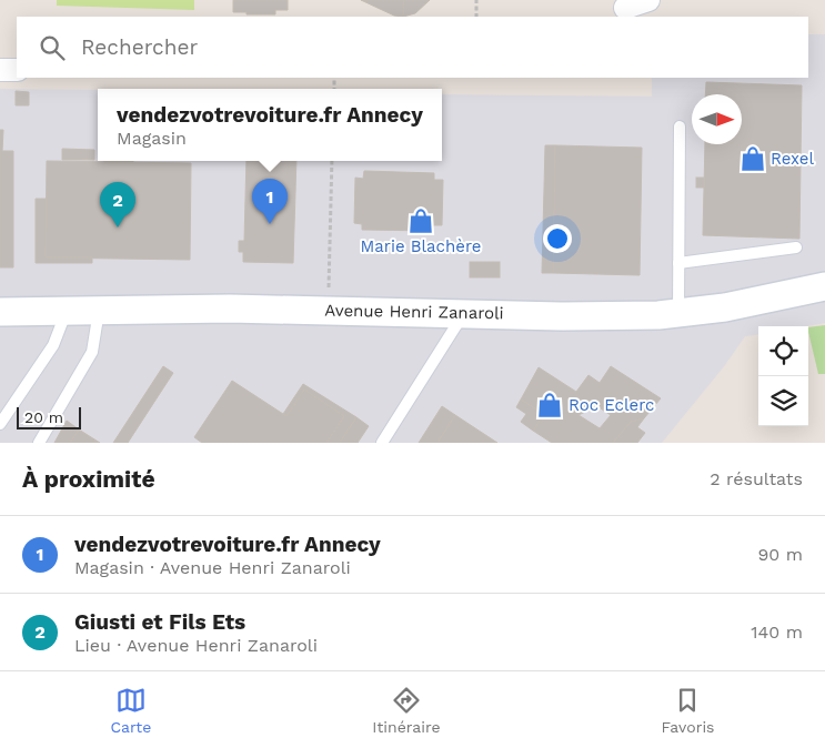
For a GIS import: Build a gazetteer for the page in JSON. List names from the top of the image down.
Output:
{
  "streets": {
    "street": ["Avenue Henri Zanaroli"]
  },
  "places": {
    "shop": ["Rexel", "Marie Blachère", "Roc Eclerc"]
  },
  "scale_bar": "20 m",
  "north": "right",
  "page": {
    "search": "Rechercher",
    "popup": ["vendezvotrevoiture.fr Annecy", "Magasin"],
    "pins": ["1", "2"],
    "scale": "20 m",
    "heading": ["À proximité", "2 résultats"],
    "list": [
      {
        "mark": "1",
        "name": "vendezvotrevoiture.fr Annecy",
        "note": "Magasin · Avenue Henri Zanaroli",
        "value": "90 m"
      },
      {
        "mark": "2",
        "name": "Giusti et Fils Ets",
        "note": "Lieu · Avenue Henri Zanaroli",
        "value": "140 m"
      }
    ],
    "nav": ["Carte", "Itinéraire", "Favoris"]
  }
}
